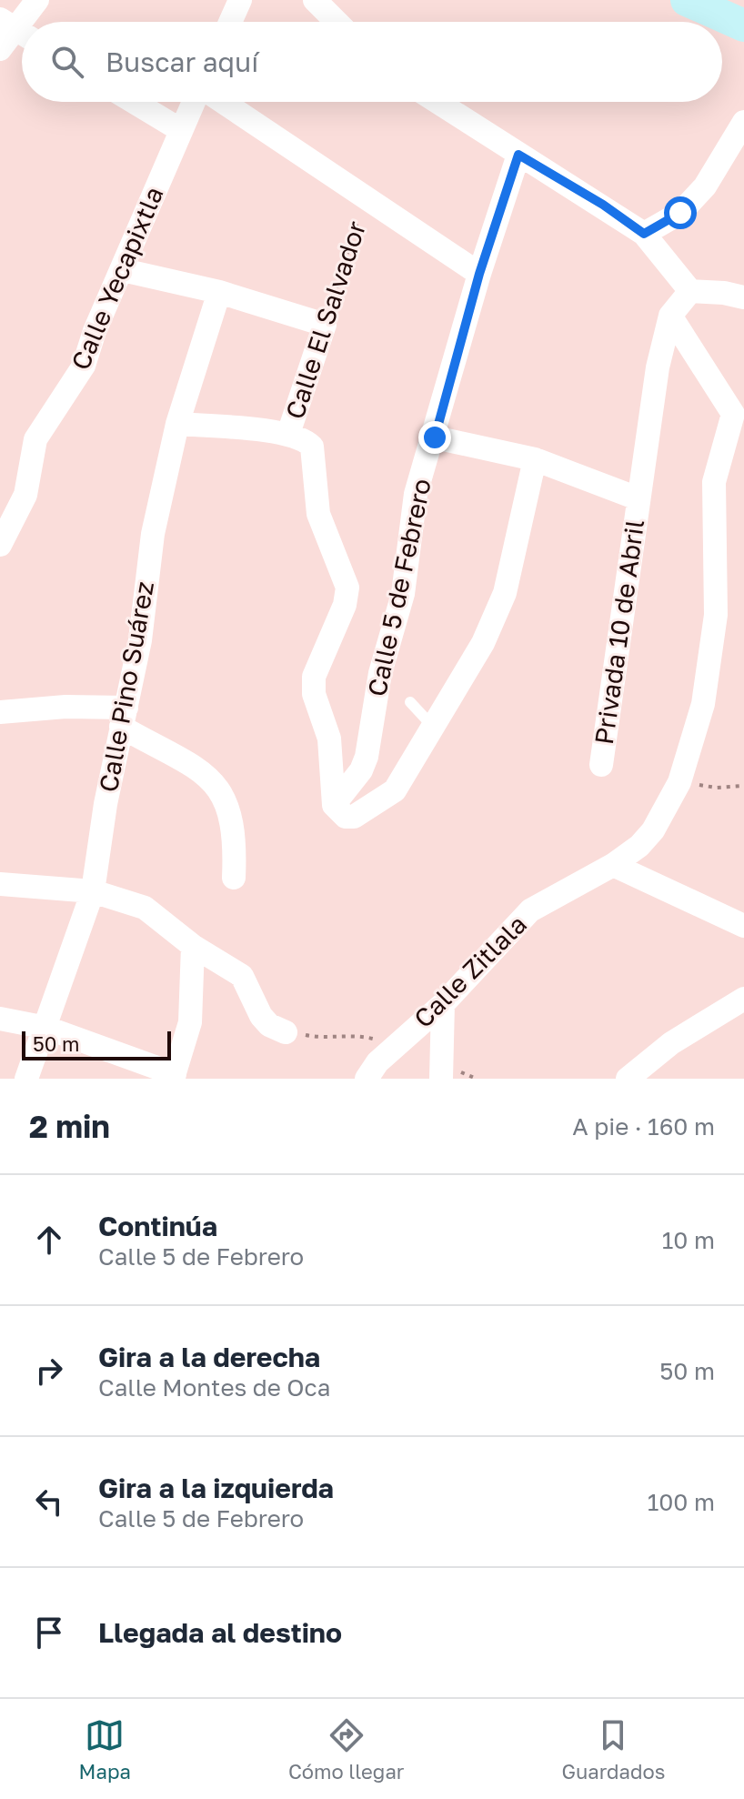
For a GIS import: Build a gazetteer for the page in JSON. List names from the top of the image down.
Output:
{
  "streets": {
    "street": [
      "Calle Yecapixtla",
      "Calle El Salvador",
      "Calle 5 de Febrero",
      "Privada 10 de Abril",
      "Calle Pino Suárez",
      "Calle Zitlala"
    ]
  },
  "crossings": [
    ["Calle El Salvador", "Calle 5 de Febrero"]
  ],
  "scale_bar": "50 m",
  "page": {
    "search": "Buscar aquí",
    "scale": "50 m",
    "heading": ["2 min", "A pie · 160 m"],
    "list": [
      ["Continúa", "Calle 5 de Febrero", "10 m"],
      ["Gira a la derecha", "Calle Montes de Oca", "50 m"],
      ["Gira a la izquierda", "Calle 5 de Febrero", "100 m"],
      "Llegada al destino"
    ],
    "nav": ["Mapa", "Cómo llegar", "Guardados"]
  }
}
